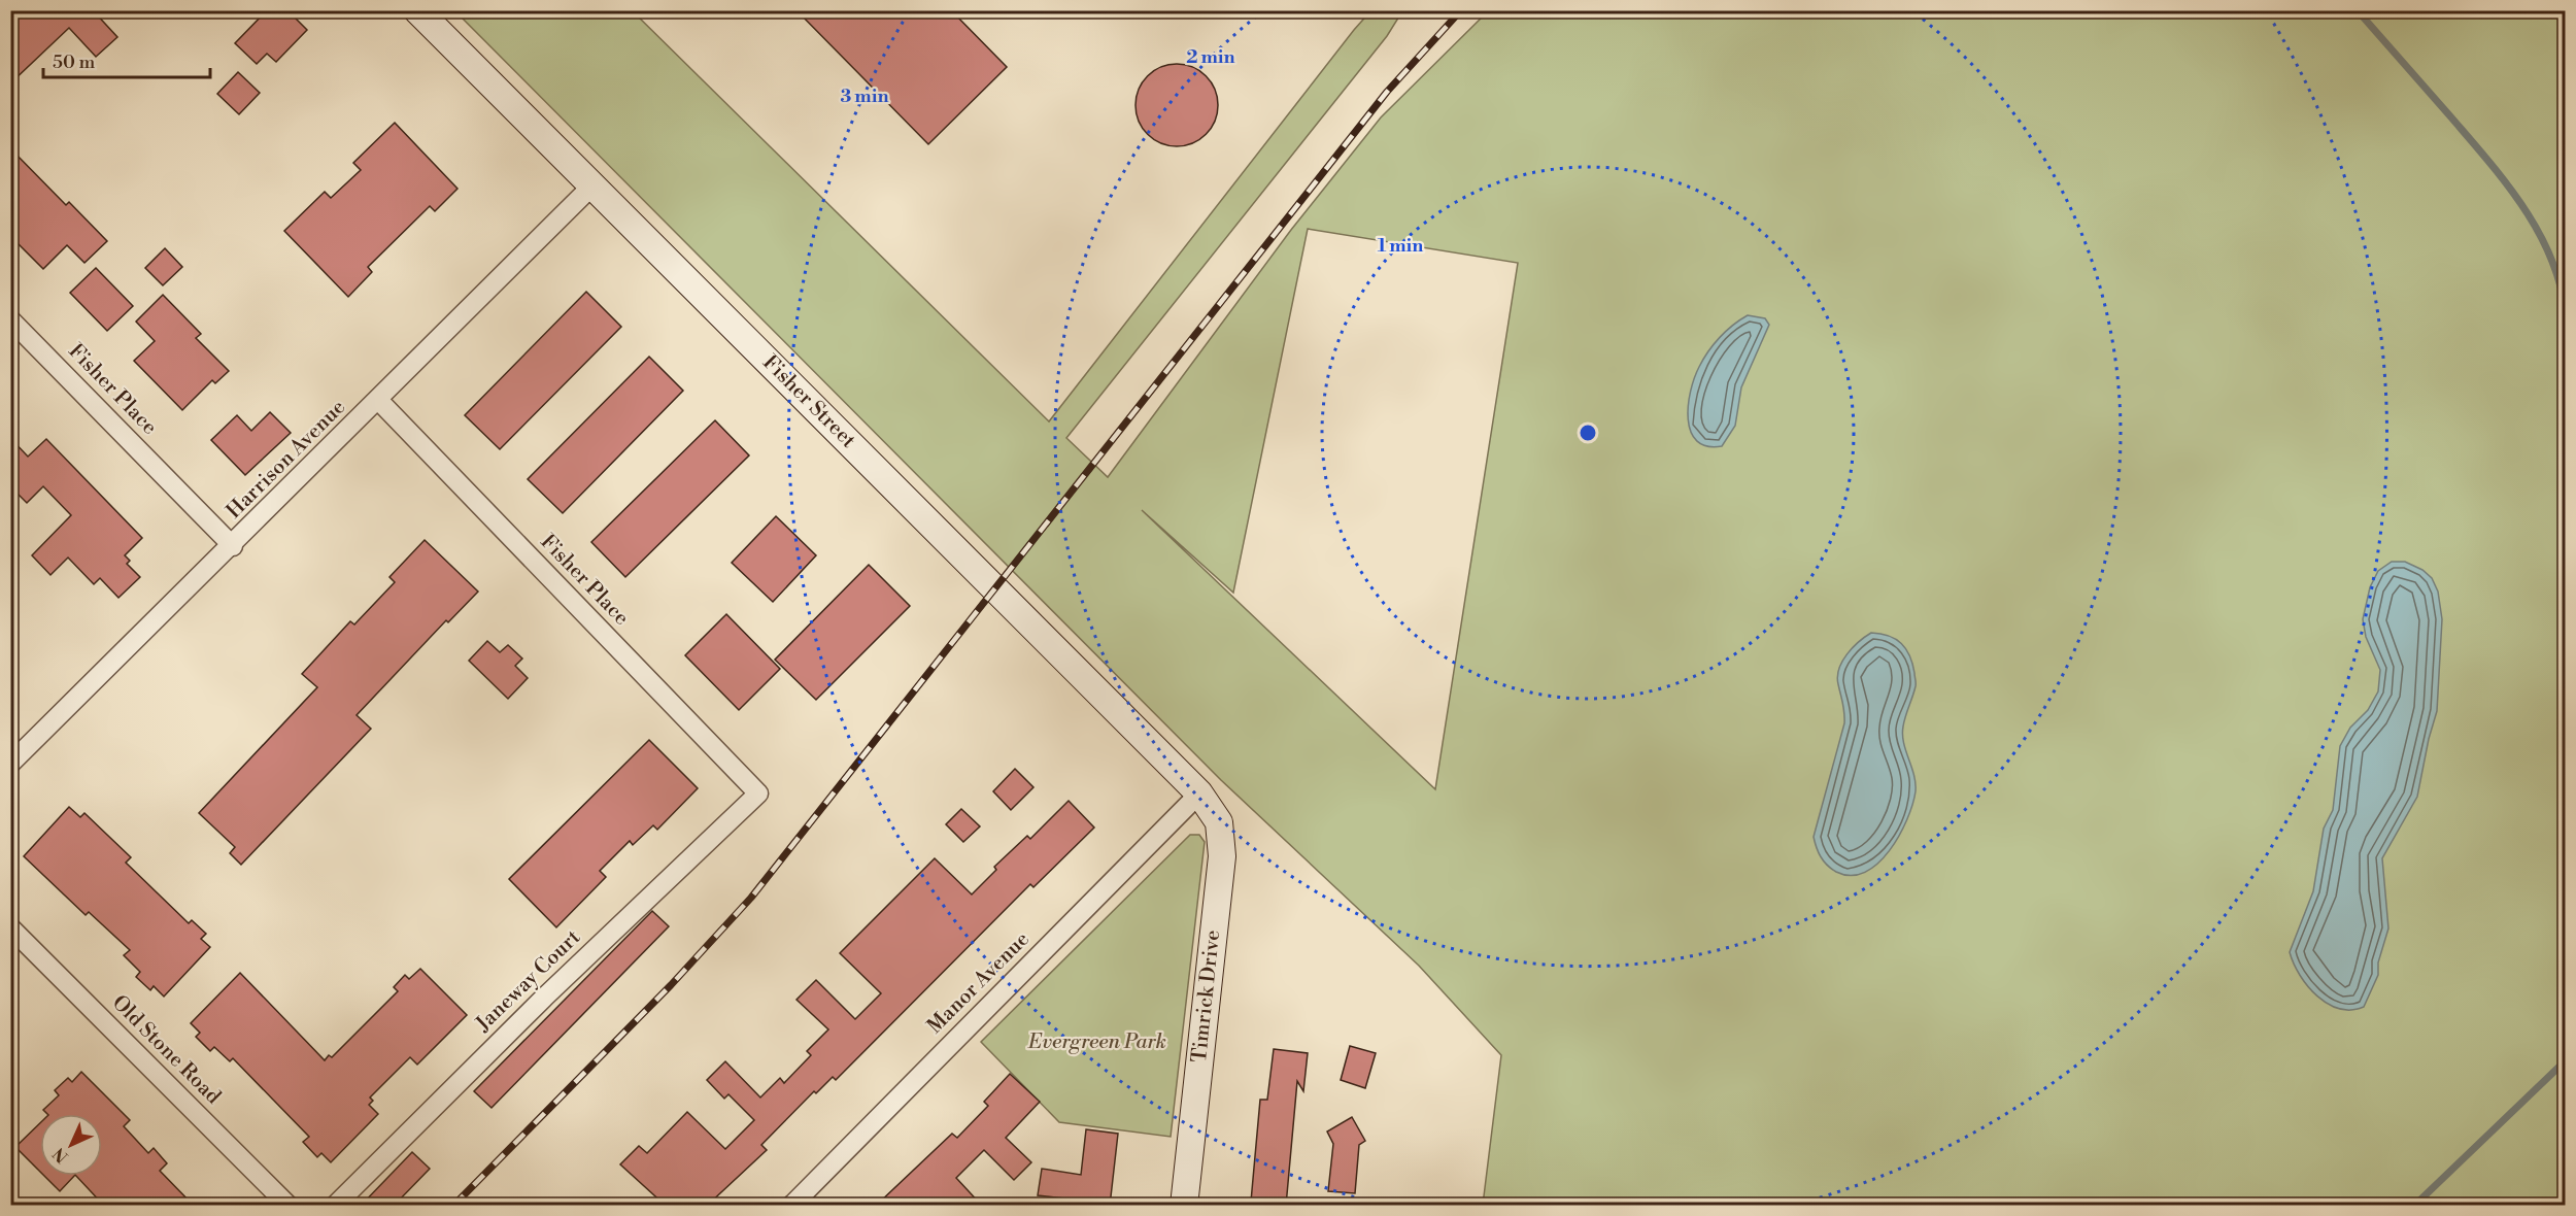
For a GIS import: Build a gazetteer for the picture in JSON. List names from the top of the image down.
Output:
{
  "streets": {
    "street": [
      "Fisher Place",
      "Fisher Street",
      "Harrison Avenue",
      "Janeway Court",
      "Manor Avenue",
      "Timrick Drive",
      "Old Stone Road"
    ]
  },
  "crossings": [
    ["Fisher Place", "Harrison Avenue"],
    ["Fisher Place", "Janeway Court"],
    ["Fisher Street", "Harrison Avenue"],
    ["Fisher Street", "Manor Avenue"],
    ["Fisher Street", "Timrick Drive"],
    ["Manor Avenue", "Timrick Drive"]
  ],
  "parks": ["Evergreen Park"],
  "scale_bar": "50 m",
  "north": "bottom left",
  "rings": ["2 min", "3 min", "1 min"]
}
